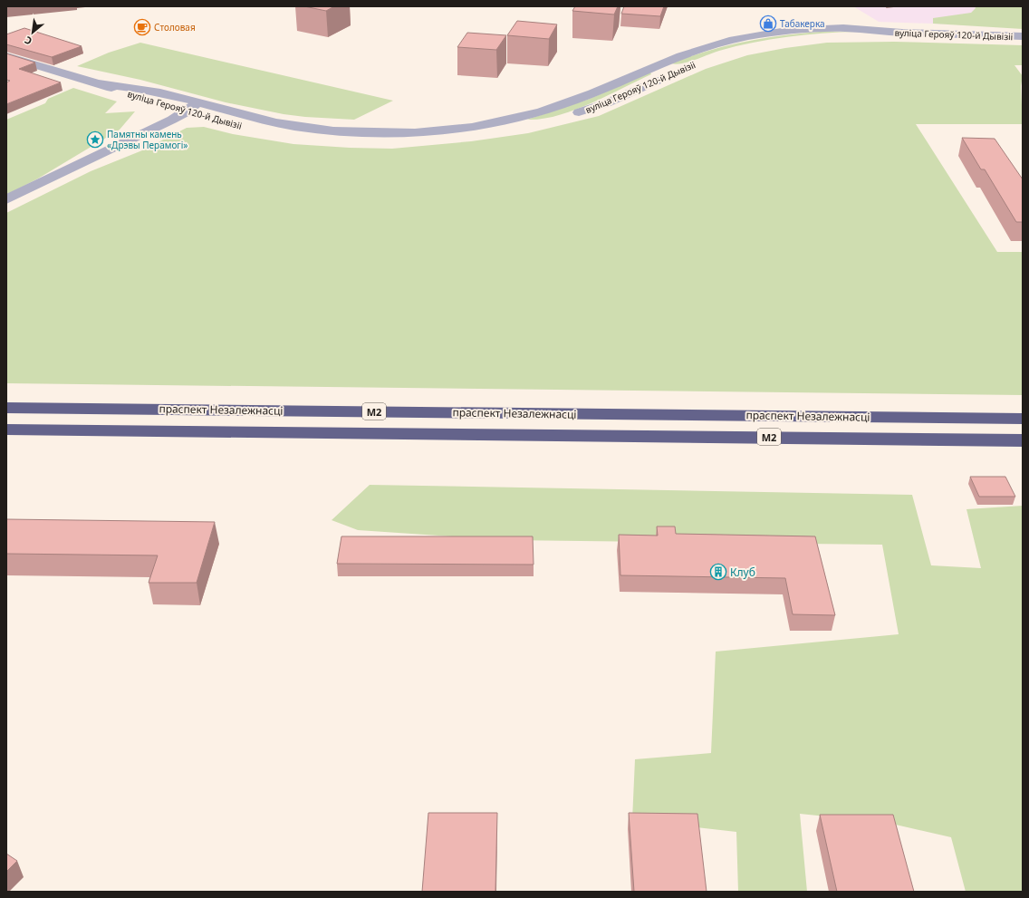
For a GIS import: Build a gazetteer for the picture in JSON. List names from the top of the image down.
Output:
{
  "streets": {
    "highway": ["праспект Незалежнасці", "М2"],
    "street": ["вуліца Герояў 120-й Дывізіі"]
  },
  "places": {
    "shop": ["Табакерка"],
    "cafe": ["Столовая"],
    "place": ["Памятны камень «Дрэвы Перамогі»"],
    "building": ["Клуб"]
  },
  "north": "bottom left"
}
